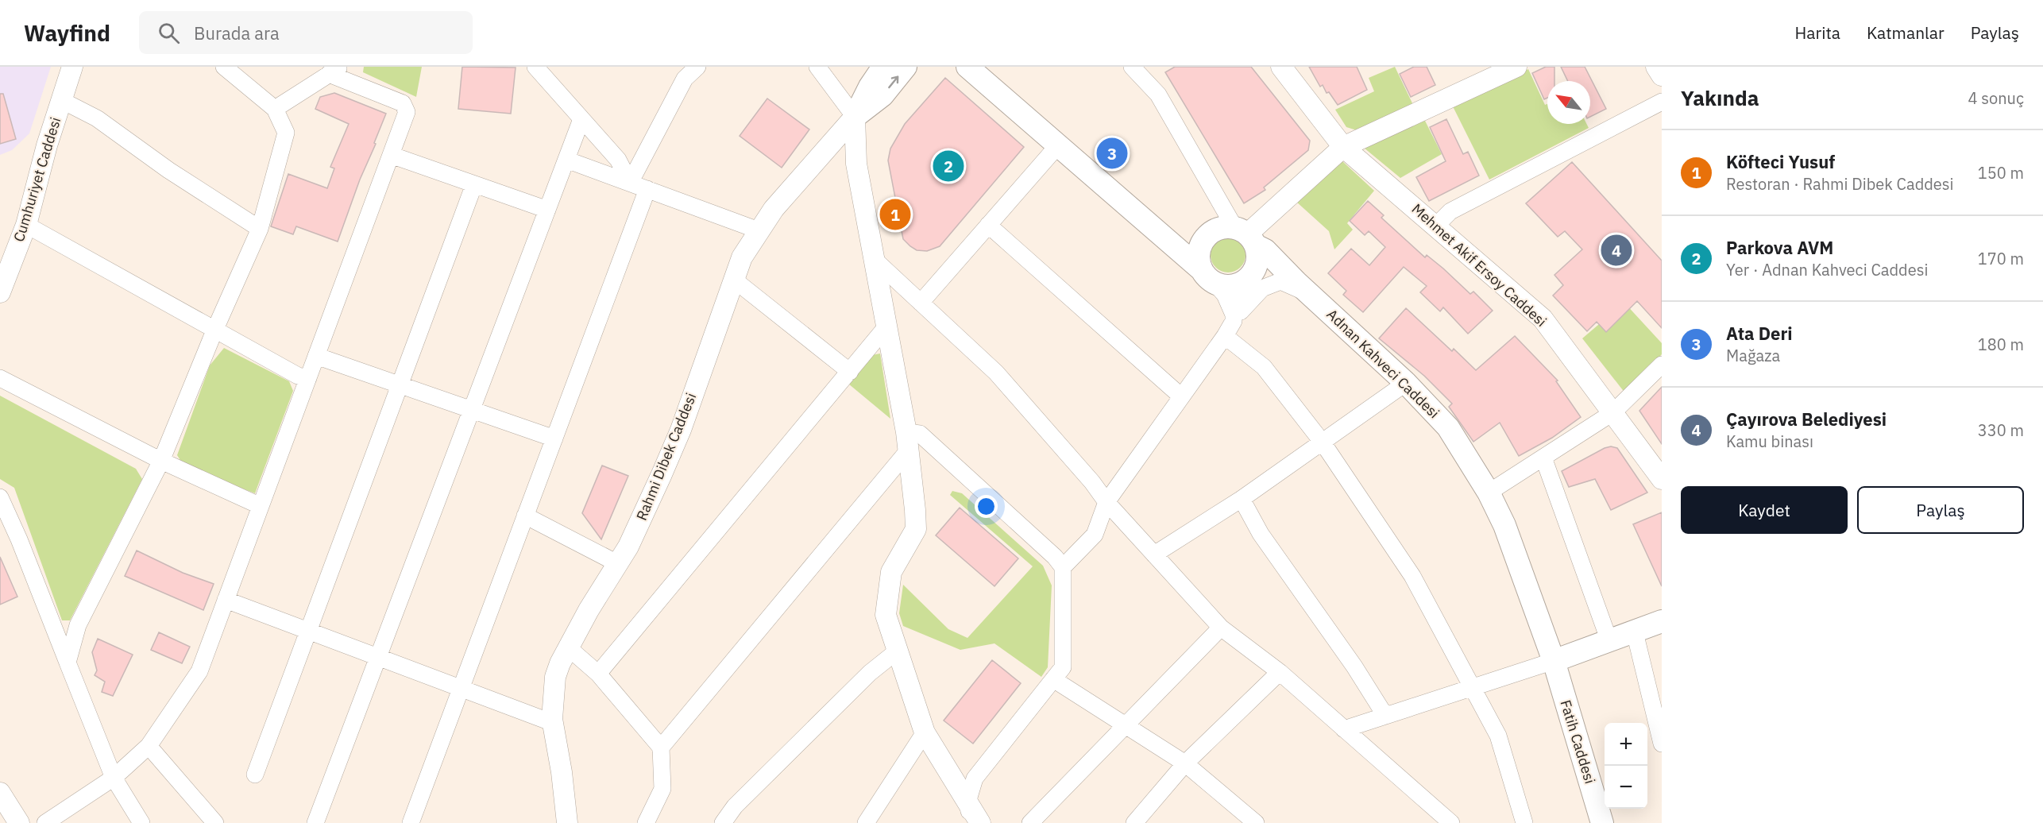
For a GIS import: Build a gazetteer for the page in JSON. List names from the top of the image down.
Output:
{
  "streets": {
    "main road": ["Adnan Kahveci Caddesi", "Rahmi Dibek Caddesi", "Fatih Caddesi"],
    "street": ["Cumhuriyet Caddesi", "Mehmet Akif Ersoy Caddesi"]
  },
  "crossings": [
    ["Adnan Kahveci Caddesi", "Fatih Caddesi"]
  ],
  "north": "top left",
  "page": {
    "header": "Wayfind",
    "search": "Burada ara",
    "nav": ["Harita", "Katmanlar", "Paylaş"],
    "heading": ["Yakında", "4 sonuç"],
    "list": [
      {
        "mark": "1",
        "name": "Köfteci Yusuf",
        "note": "Restoran · Rahmi Dibek Caddesi",
        "value": "150 m"
      },
      {
        "mark": "2",
        "name": "Parkova AVM",
        "note": "Yer · Adnan Kahveci Caddesi",
        "value": "170 m"
      },
      {
        "mark": "3",
        "name": "Ata Deri",
        "note": "Mağaza",
        "value": "180 m"
      },
      {
        "mark": "4",
        "name": "Çayırova Belediyesi",
        "note": "Kamu binası",
        "value": "330 m"
      }
    ],
    "pins": [
      "3",
      "2",
      "1",
      "4"
    ],
    "buttons": ["Kaydet", "Paylaş"],
    "map_buttons": ["+", "−"]
  }
}
